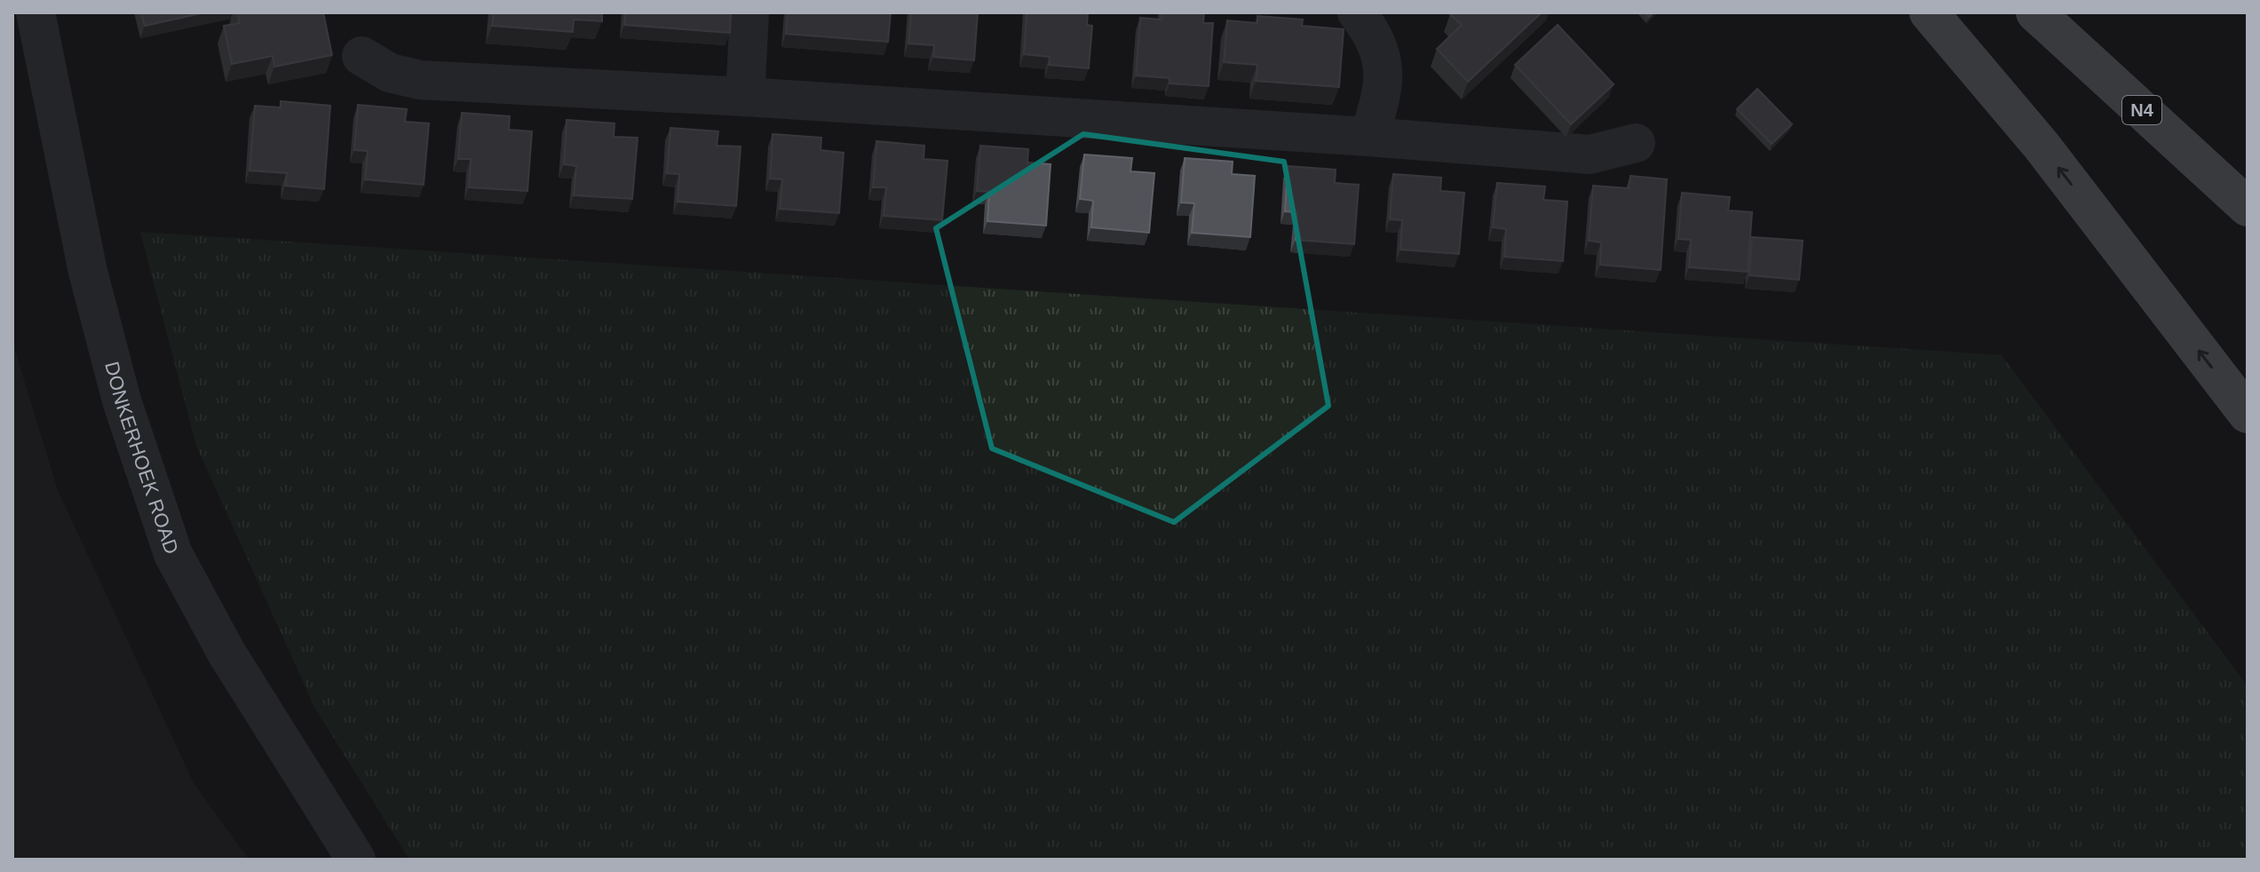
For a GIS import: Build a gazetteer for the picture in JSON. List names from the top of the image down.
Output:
{
  "streets": {
    "highway": ["N4"],
    "street": ["DONKERHOEK ROAD"]
  }
}
